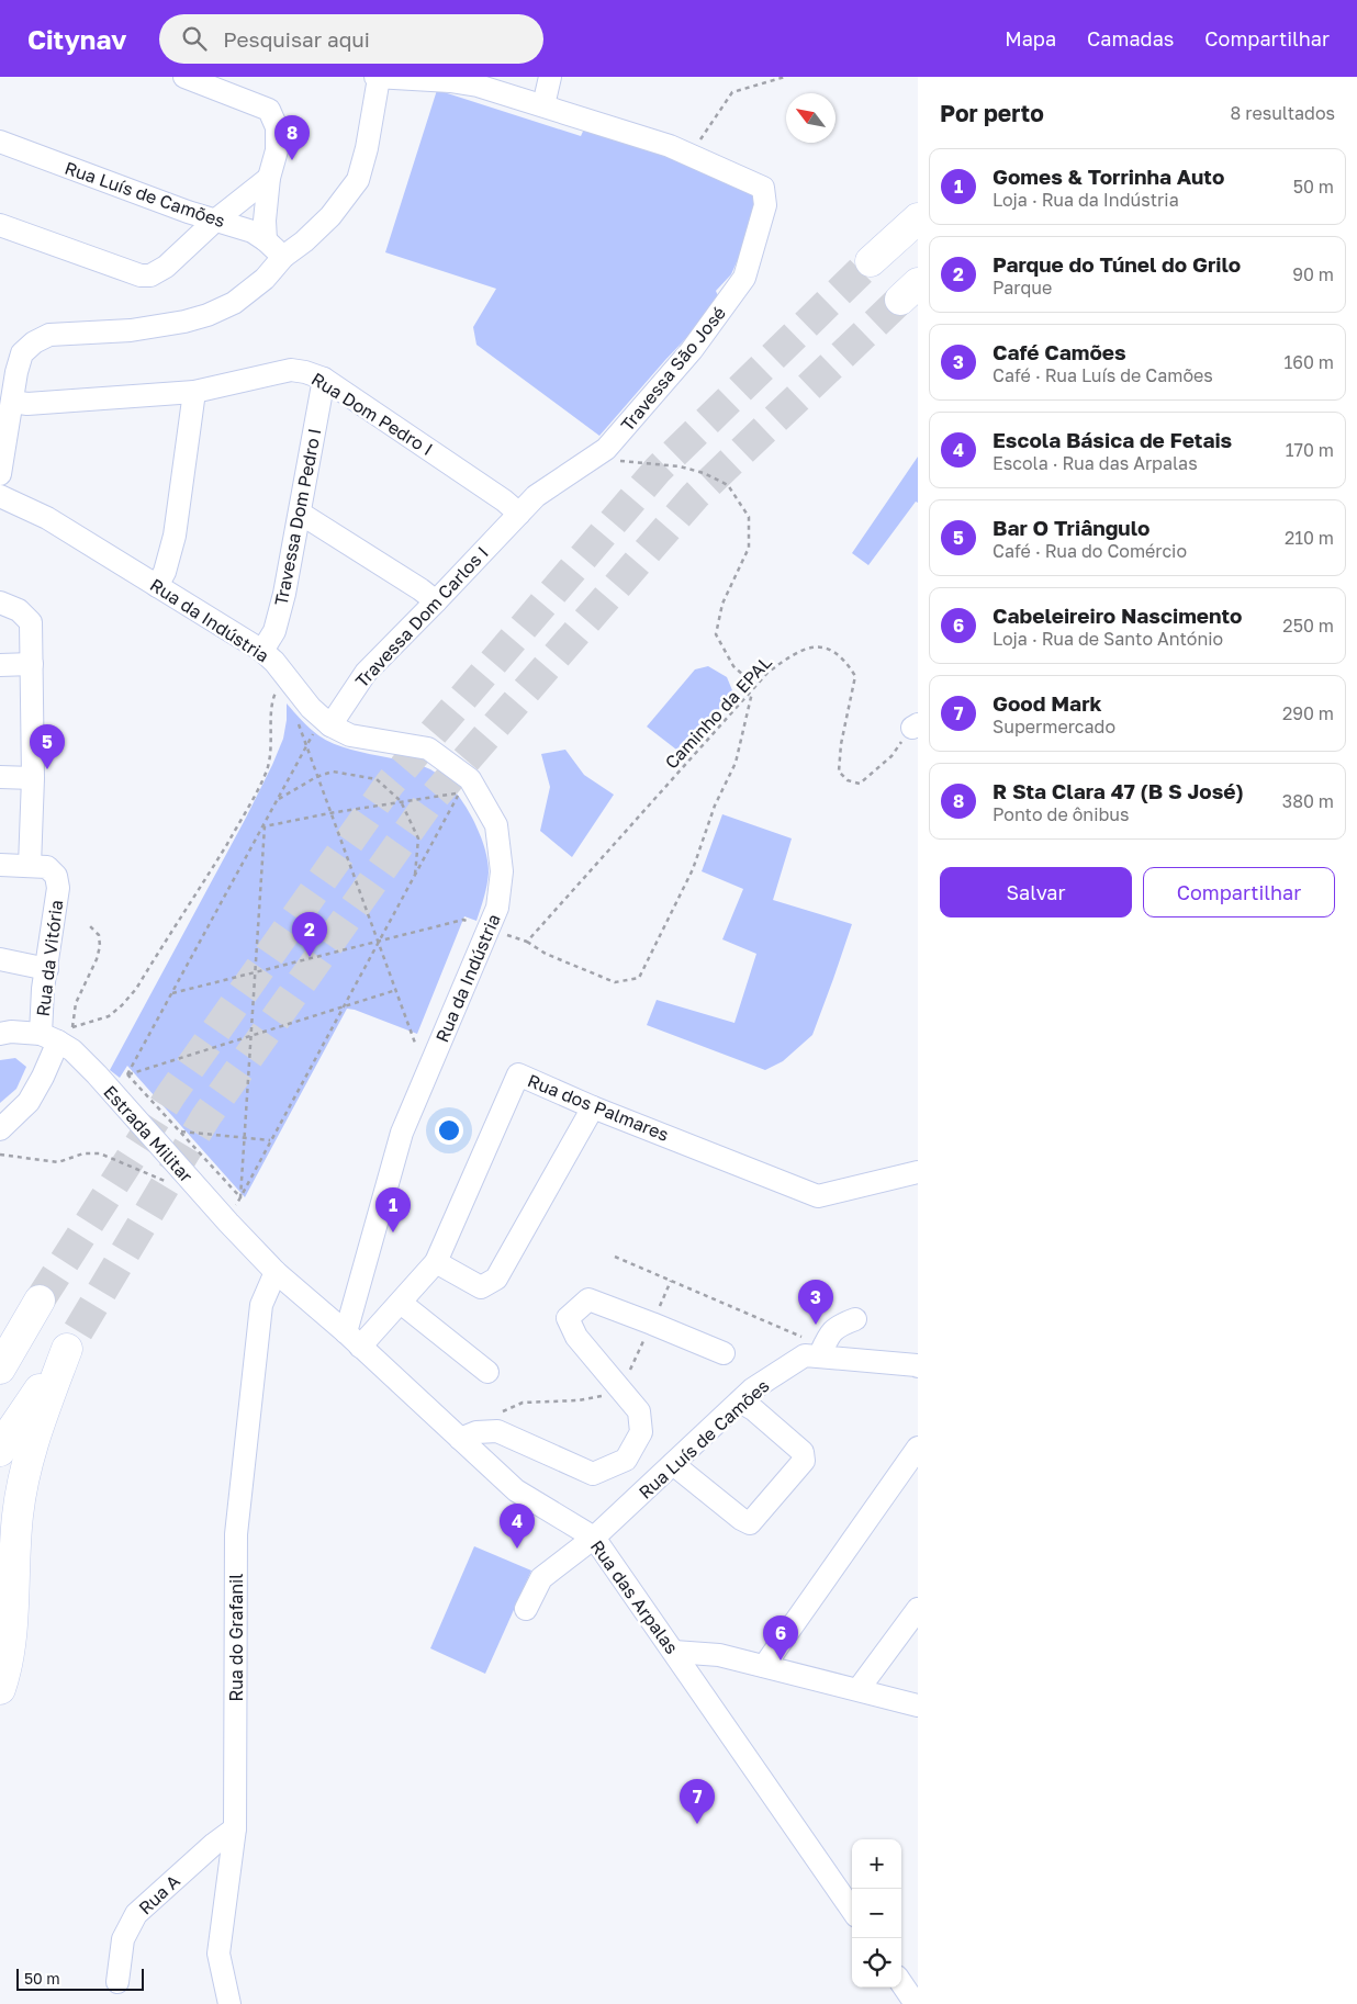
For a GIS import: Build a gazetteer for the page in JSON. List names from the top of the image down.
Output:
{
  "streets": {
    "street": [
      "Rua Luís de Camões",
      "Travessa São José",
      "Rua Dom Pedro I",
      "Travessa Dom Pedro I",
      "Travessa Dom Carlos I",
      "Rua da Indústria",
      "Rua da Vitória",
      "Rua dos Palmares",
      "Estrada Militar",
      "Rua das Arpalas",
      "Rua do Grafanil",
      "Rua A"
    ],
    "path": ["Caminho da EPAL"]
  },
  "crossings": [
    ["Rua Luís de Camões", "Rua das Arpalas"],
    ["Travessa São José", "Rua Dom Pedro I"],
    ["Travessa São José", "Travessa Dom Carlos I"],
    ["Rua Dom Pedro I", "Travessa Dom Pedro I"],
    ["Rua Dom Pedro I", "Travessa Dom Carlos I"],
    ["Travessa Dom Pedro I", "Rua da Indústria"],
    ["Travessa Dom Carlos I", "Rua da Indústria"],
    ["Rua da Indústria", "Rua dos Palmares"],
    ["Rua da Indústria", "Rua das Arpalas"],
    ["Rua da Vitória", "Estrada Militar"],
    ["Rua dos Palmares", "Rua das Arpalas"],
    ["Estrada Militar", "Rua das Arpalas"],
    ["Estrada Militar", "Rua do Grafanil"],
    ["Rua das Arpalas", "Rua do Grafanil"],
    ["Rua do Grafanil", "Rua A"]
  ],
  "scale_bar": "50 m",
  "north": "top left",
  "page": {
    "header": "Citynav",
    "search": "Pesquisar aqui",
    "nav": ["Mapa", "Camadas", "Compartilhar"],
    "heading": ["Por perto", "8 resultados"],
    "pins": [
      "8",
      "5",
      "2",
      "1",
      "3",
      "4",
      "6",
      "7"
    ],
    "list": [
      {
        "mark": "1",
        "name": "Gomes & Torrinha Auto",
        "note": "Loja · Rua da Indústria",
        "value": "50 m"
      },
      {
        "mark": "2",
        "name": "Parque do Túnel do Grilo",
        "note": "Parque",
        "value": "90 m"
      },
      {
        "mark": "3",
        "name": "Café Camões",
        "note": "Café · Rua Luís de Camões",
        "value": "160 m"
      },
      {
        "mark": "4",
        "name": "Escola Básica de Fetais",
        "note": "Escola · Rua das Arpalas",
        "value": "170 m"
      },
      {
        "mark": "5",
        "name": "Bar O Triângulo",
        "note": "Café · Rua do Comércio",
        "value": "210 m"
      },
      {
        "mark": "6",
        "name": "Cabeleireiro Nascimento",
        "note": "Loja · Rua de Santo António",
        "value": "250 m"
      },
      {
        "mark": "7",
        "name": "Good Mark",
        "note": "Supermercado",
        "value": "290 m"
      },
      {
        "mark": "8",
        "name": "R Sta Clara 47 (B S José)",
        "note": "Ponto de ônibus",
        "value": "380 m"
      }
    ],
    "buttons": ["Salvar", "Compartilhar"],
    "map_buttons": ["+", "−"],
    "scale": "50 m"
  }
}
